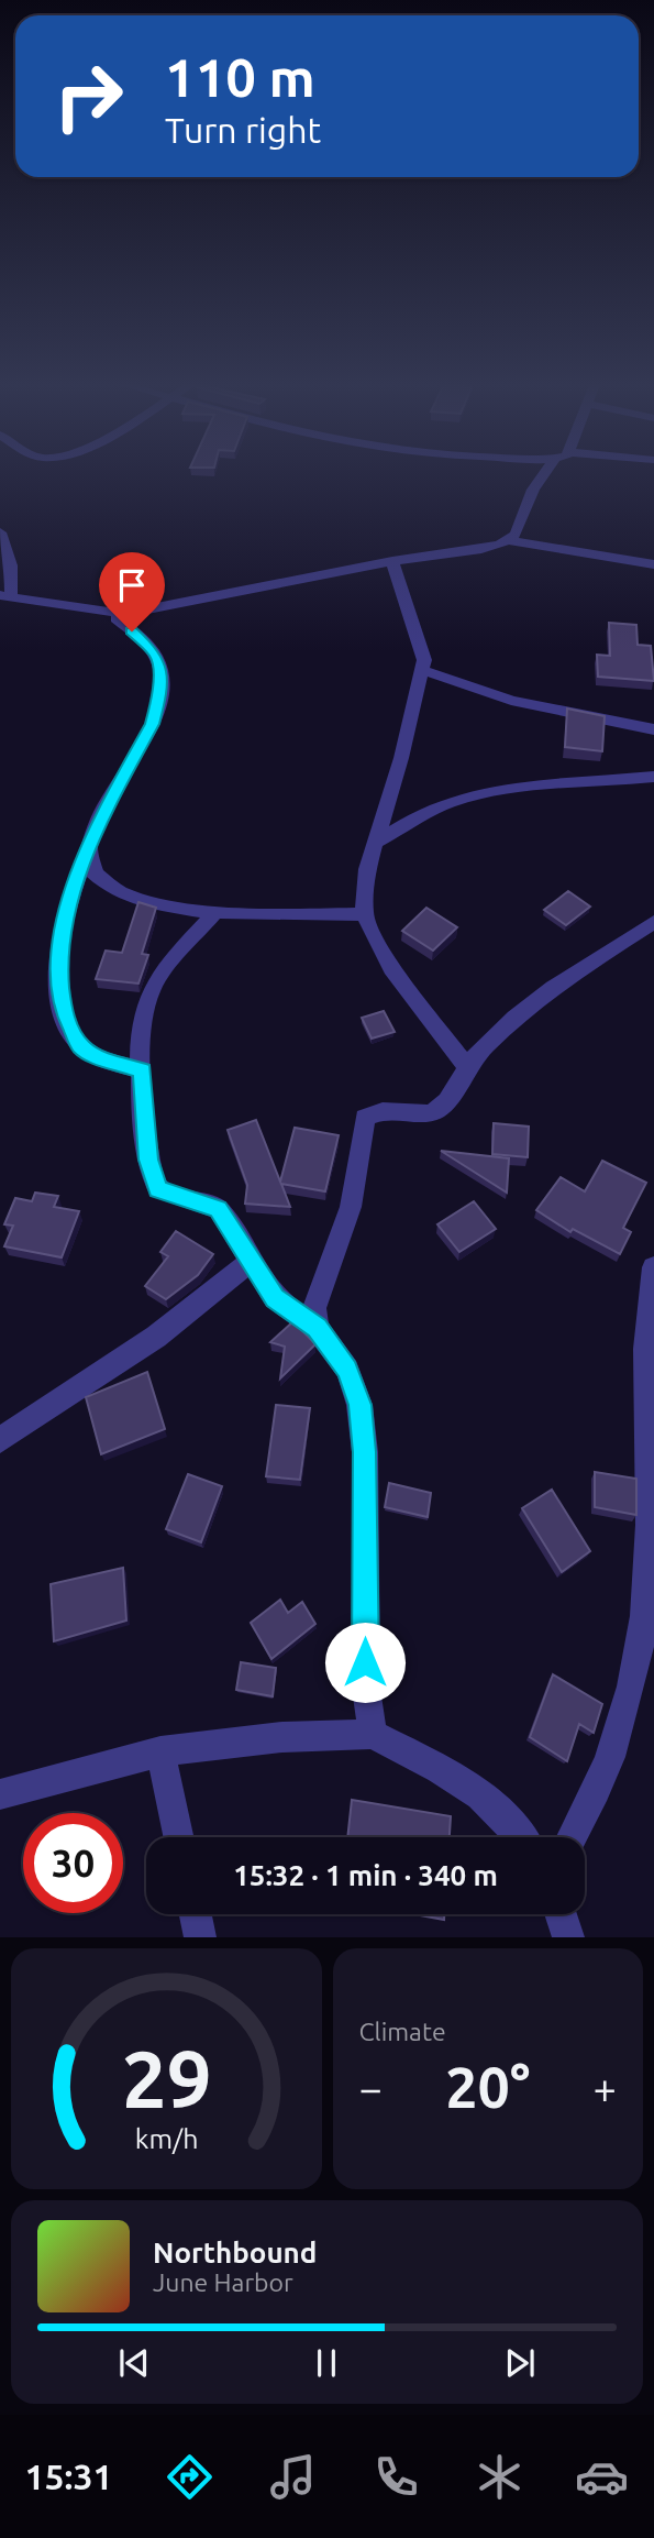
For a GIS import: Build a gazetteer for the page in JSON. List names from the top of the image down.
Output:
{
  "page": {
    "turn": ["110 m", "Turn right"],
    "limit": "30",
    "trip": "15:32 · 1 min · 340 m",
    "tile": "Climate",
    "heat": ["−", "20°", "+"],
    "song": ["Northbound", "June Harbor"],
    "tabs": "15:31",
    "gauge": ["29", "km/h"]
  }
}
